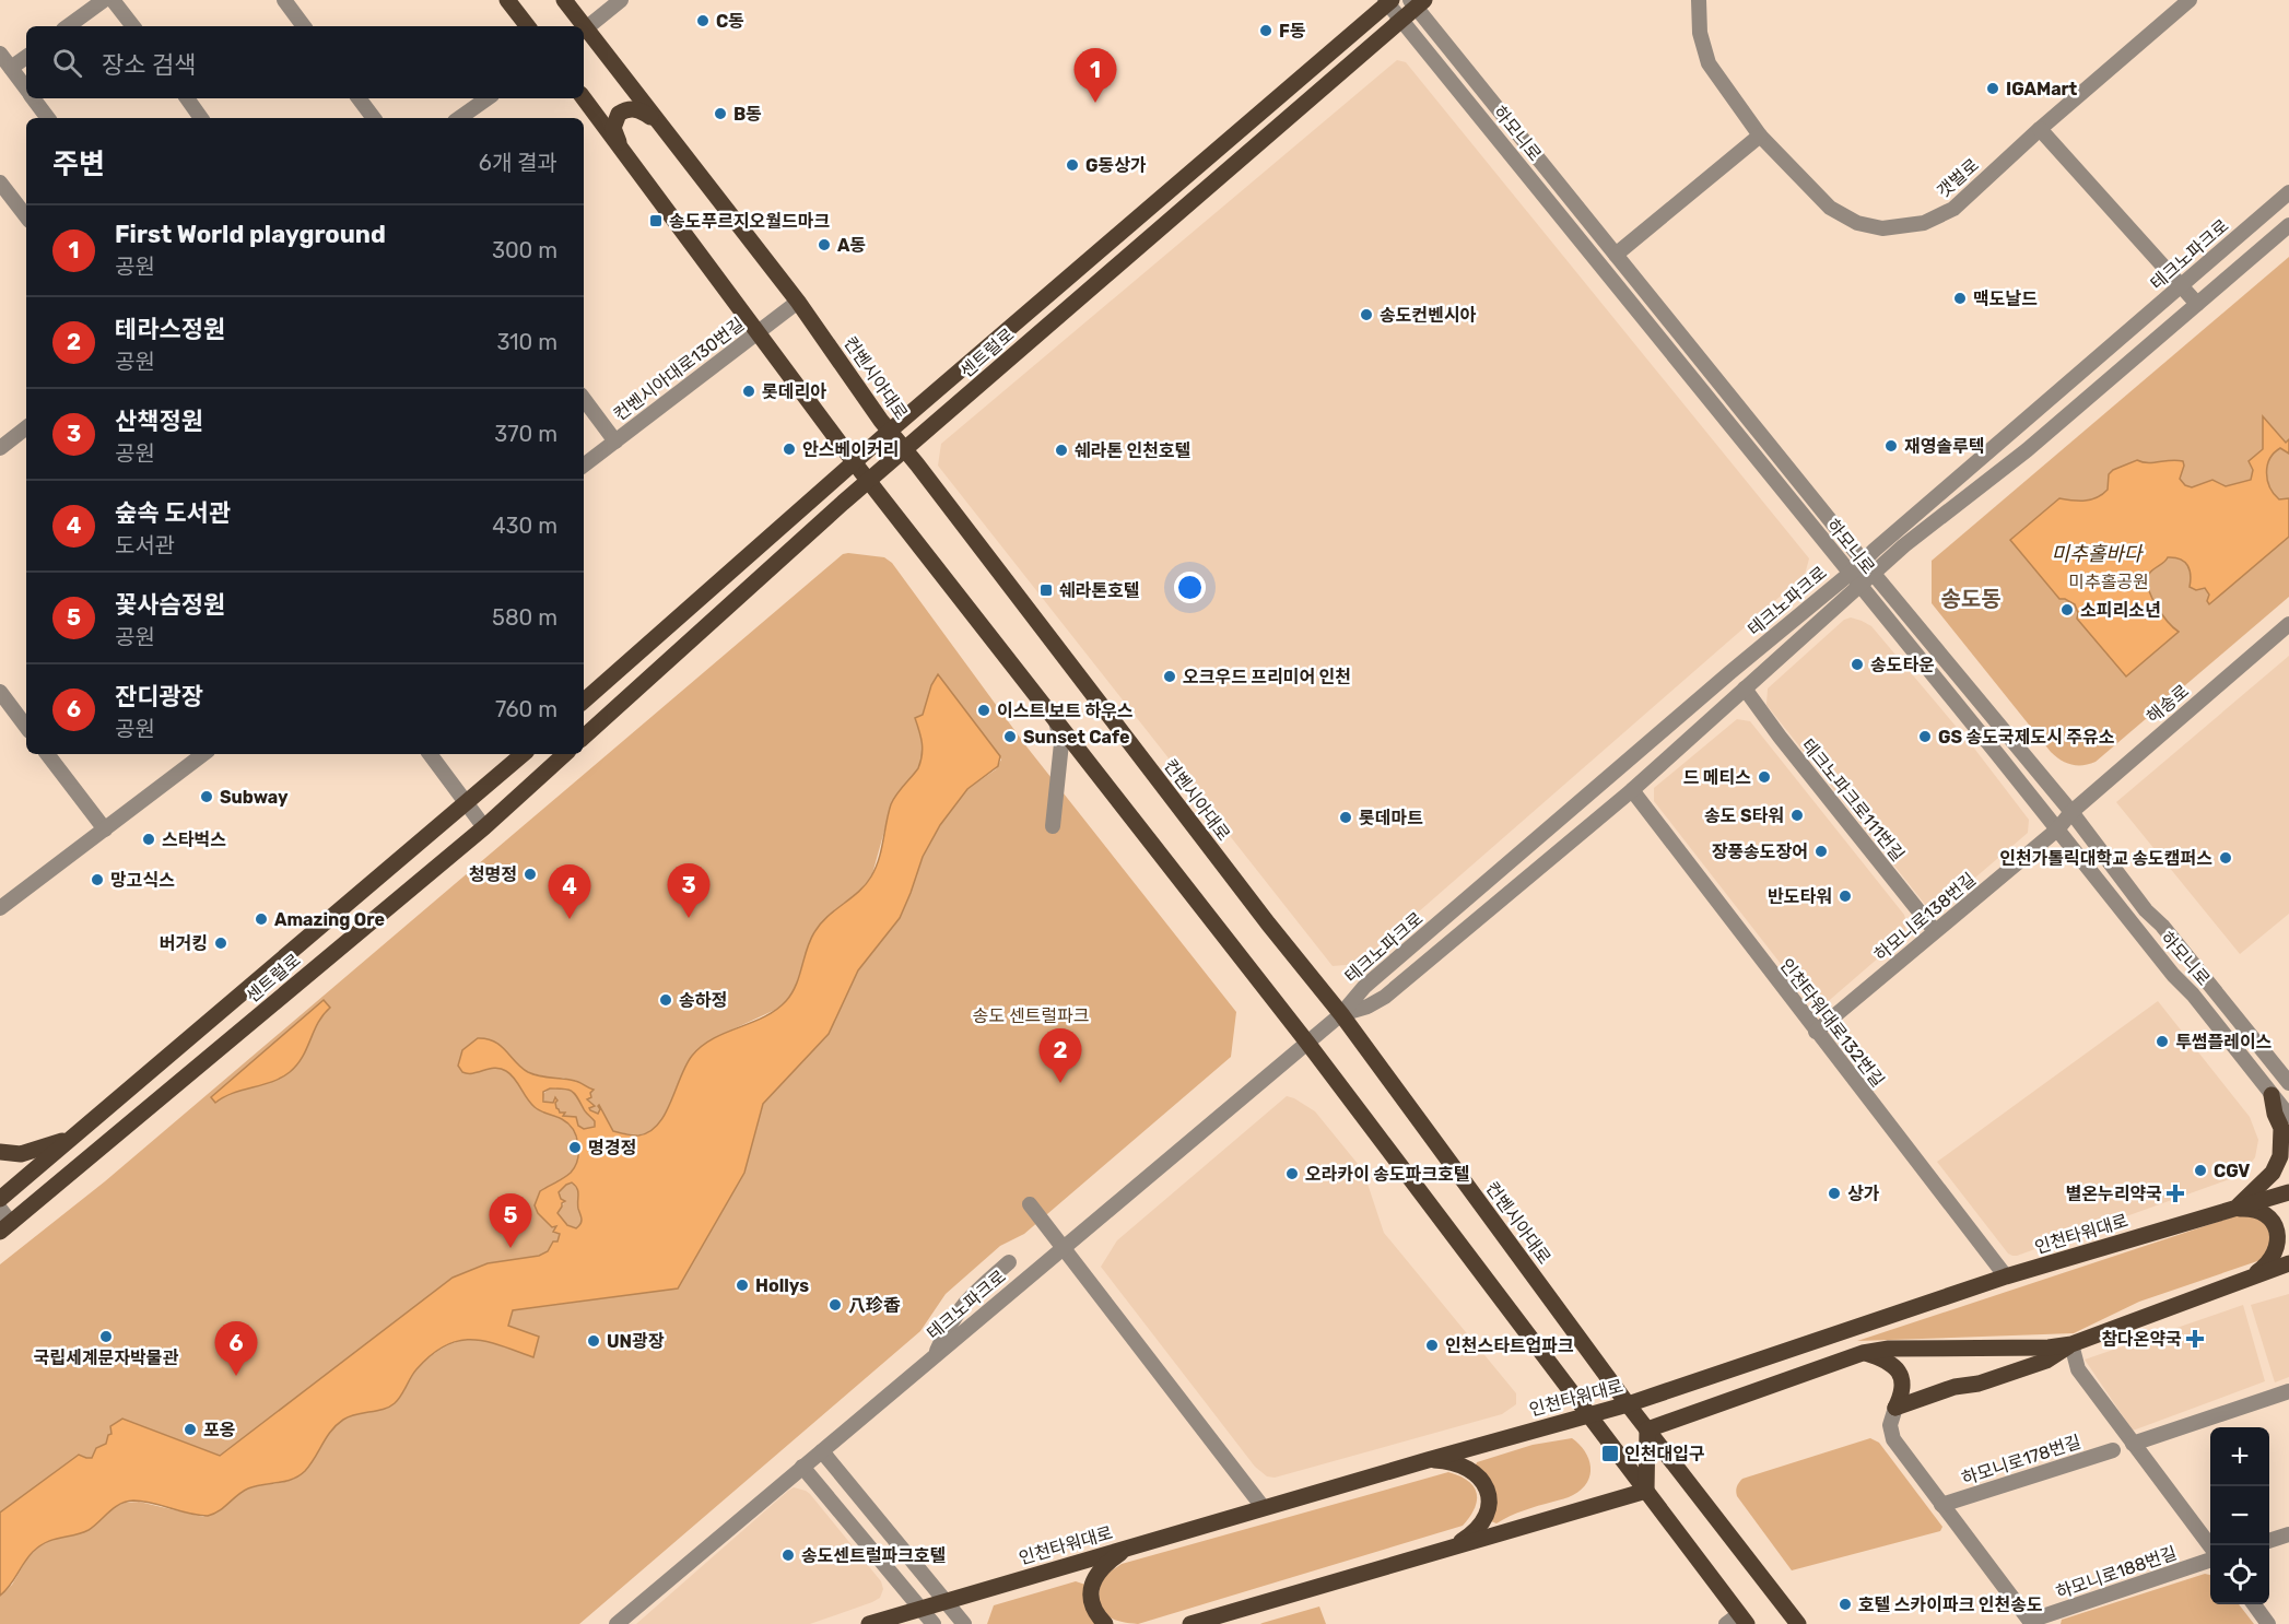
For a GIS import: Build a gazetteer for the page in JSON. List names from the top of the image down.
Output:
{
  "streets": {
    "main road": ["센트럴로", "컨벤시아대로", "인천타워대로"],
    "street": [
      "하모니로",
      "갯벌로",
      "테크노파크로",
      "컨벤시아대로130번길",
      "해송로",
      "테크노파크로111번길",
      "하모니로138번길",
      "인천타워대로132번길",
      "하모니로178번길",
      "하모니로188번길"
    ]
  },
  "crossings": [
    ["하모니로", "테크노파크로"],
    ["하모니로", "센트럴로"],
    ["하모니로", "해송로"],
    ["하모니로", "하모니로138번길"],
    ["테크노파크로", "컨벤시아대로"],
    ["테크노파크로", "테크노파크로111번길"],
    ["테크노파크로", "인천타워대로132번길"],
    ["센트럴로", "컨벤시아대로"],
    ["컨벤시아대로130번길", "컨벤시아대로"],
    ["컨벤시아대로", "인천타워대로"],
    ["해송로", "하모니로138번길"],
    ["테크노파크로111번길", "하모니로138번길"],
    ["하모니로138번길", "인천타워대로132번길"],
    ["인천타워대로132번길", "인천타워대로"]
  ],
  "districts": ["송도동"],
  "water": ["미추홀바다"],
  "parks": ["미추홀공원", "송도 센트럴파크"],
  "places": {
    "other": [
      "C동",
      "F동",
      "IGAMart",
      "B동",
      "G동상가",
      "A동",
      "맥도날드",
      "송도컨벤시아",
      "롯데리아",
      "재영솔루텍",
      "안스베이커리",
      "쉐라톤 인천호텔",
      "소피리소년",
      "송도타운",
      "오크우드 프리미어 인천",
      "이스트 보트 하우스",
      "Sunset Cafe",
      "GS 송도국제도시 주유소",
      "드 메티스",
      "Subway",
      "송도 S타워",
      "롯데마트",
      "스타벅스",
      "장풍송도장어",
      "인천가톨릭대학교 송도캠퍼스",
      "청명정",
      "망고식스",
      "반도타워",
      "Amazing Ore",
      "버거킹",
      "송하정",
      "투썸플레이스",
      "명경정",
      "CGV",
      "오라카이 송도파크호텔",
      "상가",
      "Hollys",
      "八珍香",
      "국립세계문자박물관",
      "UN광장",
      "인천스타트업파크",
      "포옹",
      "송도센트럴파크호텔",
      "호텔 스카이파크 인천송도"
    ],
    "transit": ["송도푸르지오월드마크", "쉐라톤호텔", "인천대입구"],
    "health": ["별온누리약국", "참다온약국"]
  },
  "page": {
    "search": "장소 검색",
    "pins": [
      "1",
      "3",
      "4",
      "2",
      "5",
      "6"
    ],
    "heading": ["주변", "6개 결과"],
    "list": [
      {
        "mark": "1",
        "name": "First World playground",
        "note": "공원",
        "value": "300 m"
      },
      {
        "mark": "2",
        "name": "테라스정원",
        "note": "공원",
        "value": "310 m"
      },
      {
        "mark": "3",
        "name": "산책정원",
        "note": "공원",
        "value": "370 m"
      },
      {
        "mark": "4",
        "name": "숲속 도서관",
        "note": "도서관",
        "value": "430 m"
      },
      {
        "mark": "5",
        "name": "꽃사슴정원",
        "note": "공원",
        "value": "580 m"
      },
      {
        "mark": "6",
        "name": "잔디광장",
        "note": "공원",
        "value": "760 m"
      }
    ],
    "map_buttons": ["+", "−"]
  }
}
